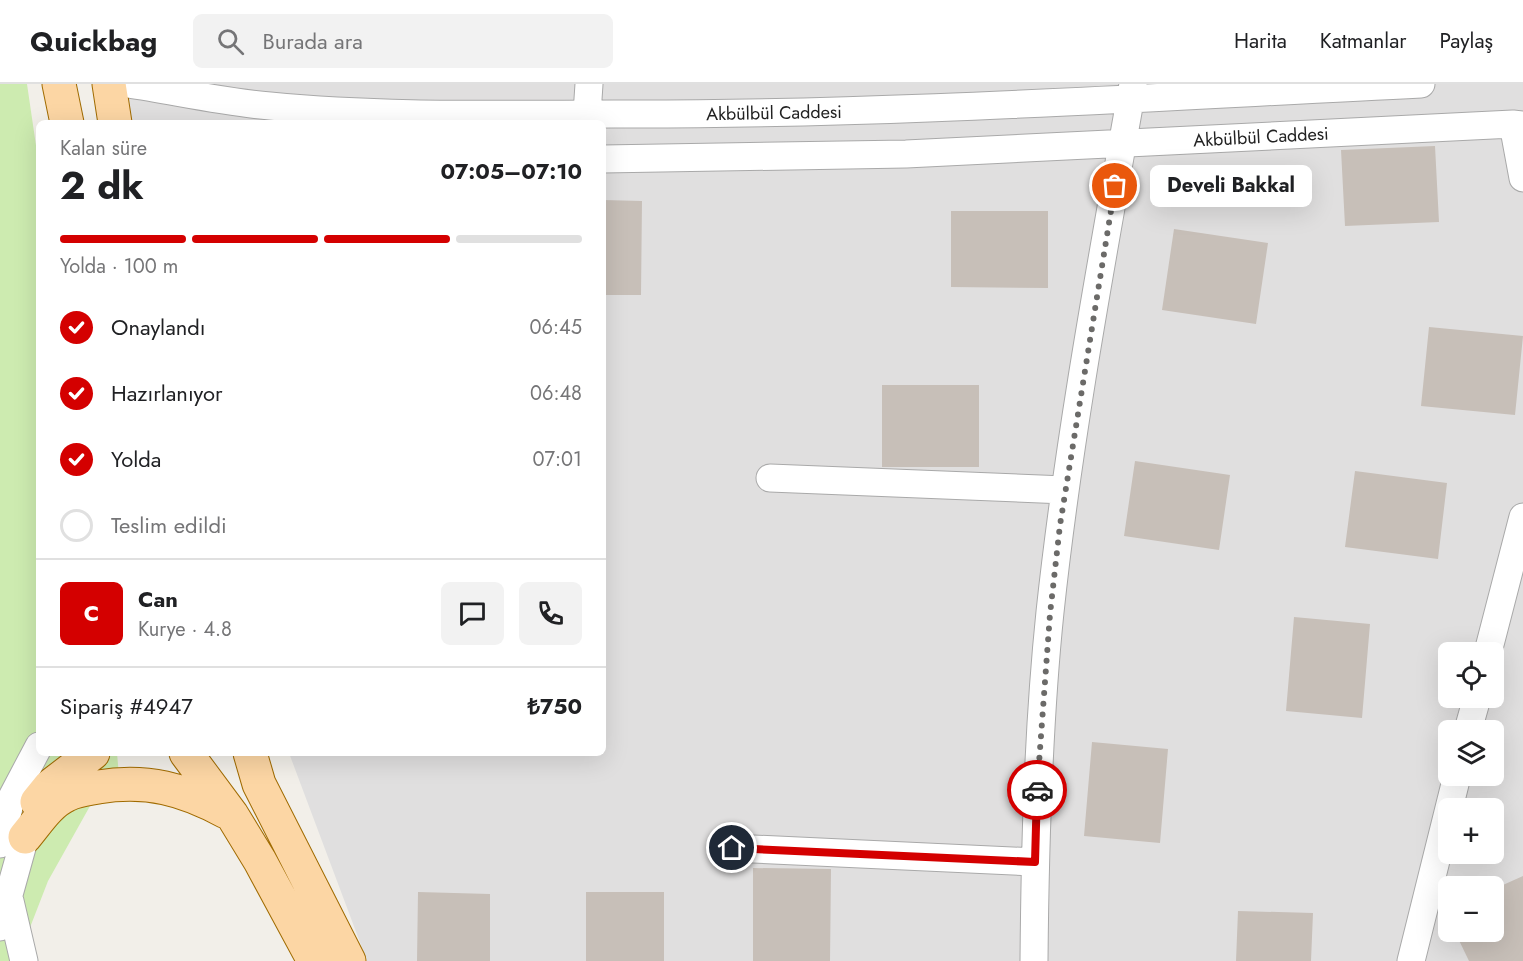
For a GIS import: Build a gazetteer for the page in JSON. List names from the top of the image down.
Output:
{
  "streets": {
    "street": ["Akbülbül Caddesi"]
  },
  "places": ["Develi Bakkal"],
  "page": {
    "header": "Quickbag",
    "search": "Burada ara",
    "nav": ["Harita", "Katmanlar", "Paylaş"],
    "heading": ["2 dk", "Kalan süre", "07:05–07:10"],
    "panel": [
      "Can",
      "Kurye · 4.8",
      "Sipariş #4947",
      "₺750"
    ],
    "bubble": "Develi Bakkal",
    "bar": "Yolda · 100 m",
    "list": [
      ["Onaylandı", "06:45"],
      ["Hazırlanıyor", "06:48"],
      ["Yolda", "07:01"],
      "Teslim edildi"
    ],
    "round": "C",
    "map_buttons": ["+", "−"]
  }
}
